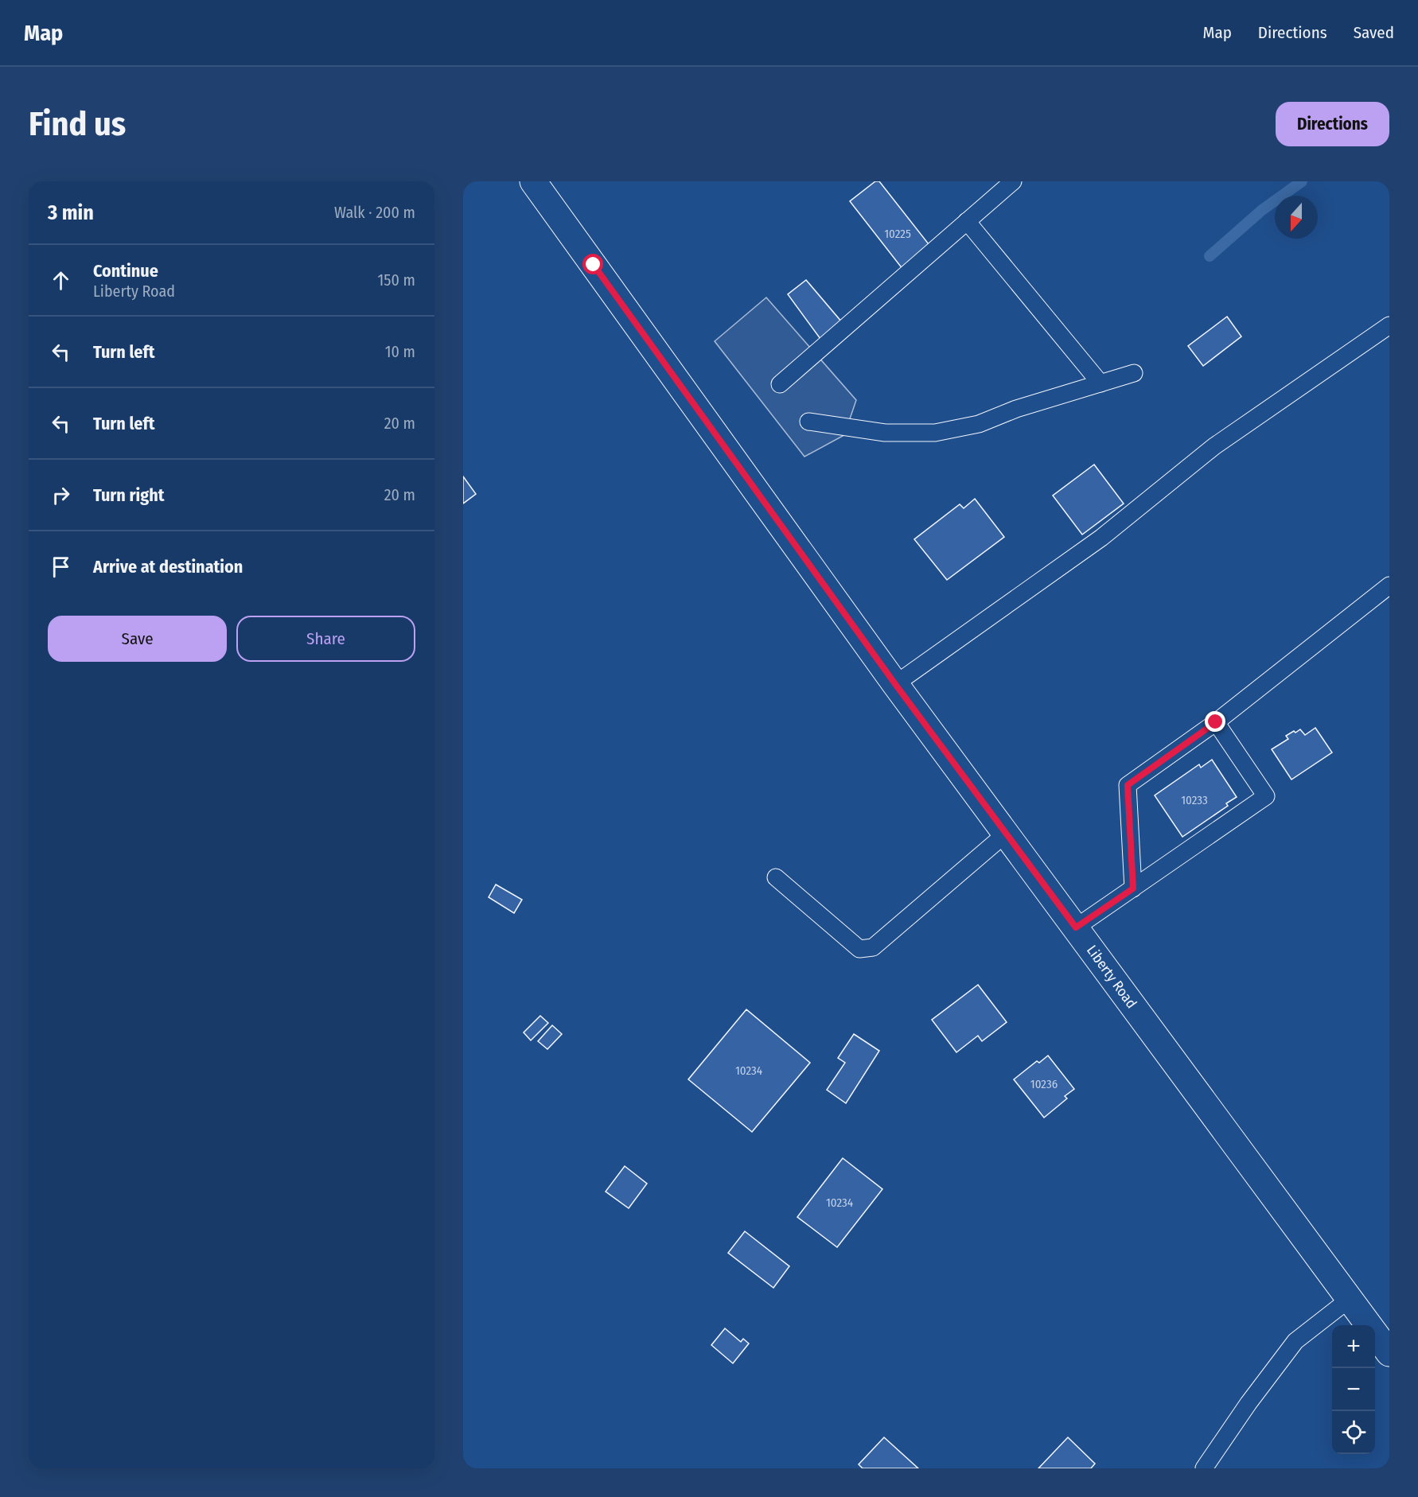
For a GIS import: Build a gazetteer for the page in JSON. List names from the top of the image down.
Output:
{
  "streets": {
    "main road": ["Liberty Road"]
  },
  "house_numbers": [
    "10225",
    "10233",
    "10234",
    "10236",
    "10234"
  ],
  "north": "bottom",
  "page": {
    "header": "Map",
    "nav": ["Map", "Directions", "Saved"],
    "buttons": [
      "Directions",
      ["Save", "Share"]
    ],
    "title": "Find us",
    "heading": ["3 min", "Walk · 200 m"],
    "list": [
      ["Continue", "Liberty Road", "150 m"],
      ["Turn left", "10 m"],
      ["Turn left", "20 m"],
      ["Turn right", "20 m"],
      "Arrive at destination"
    ],
    "map_buttons": ["+", "−"]
  }
}
